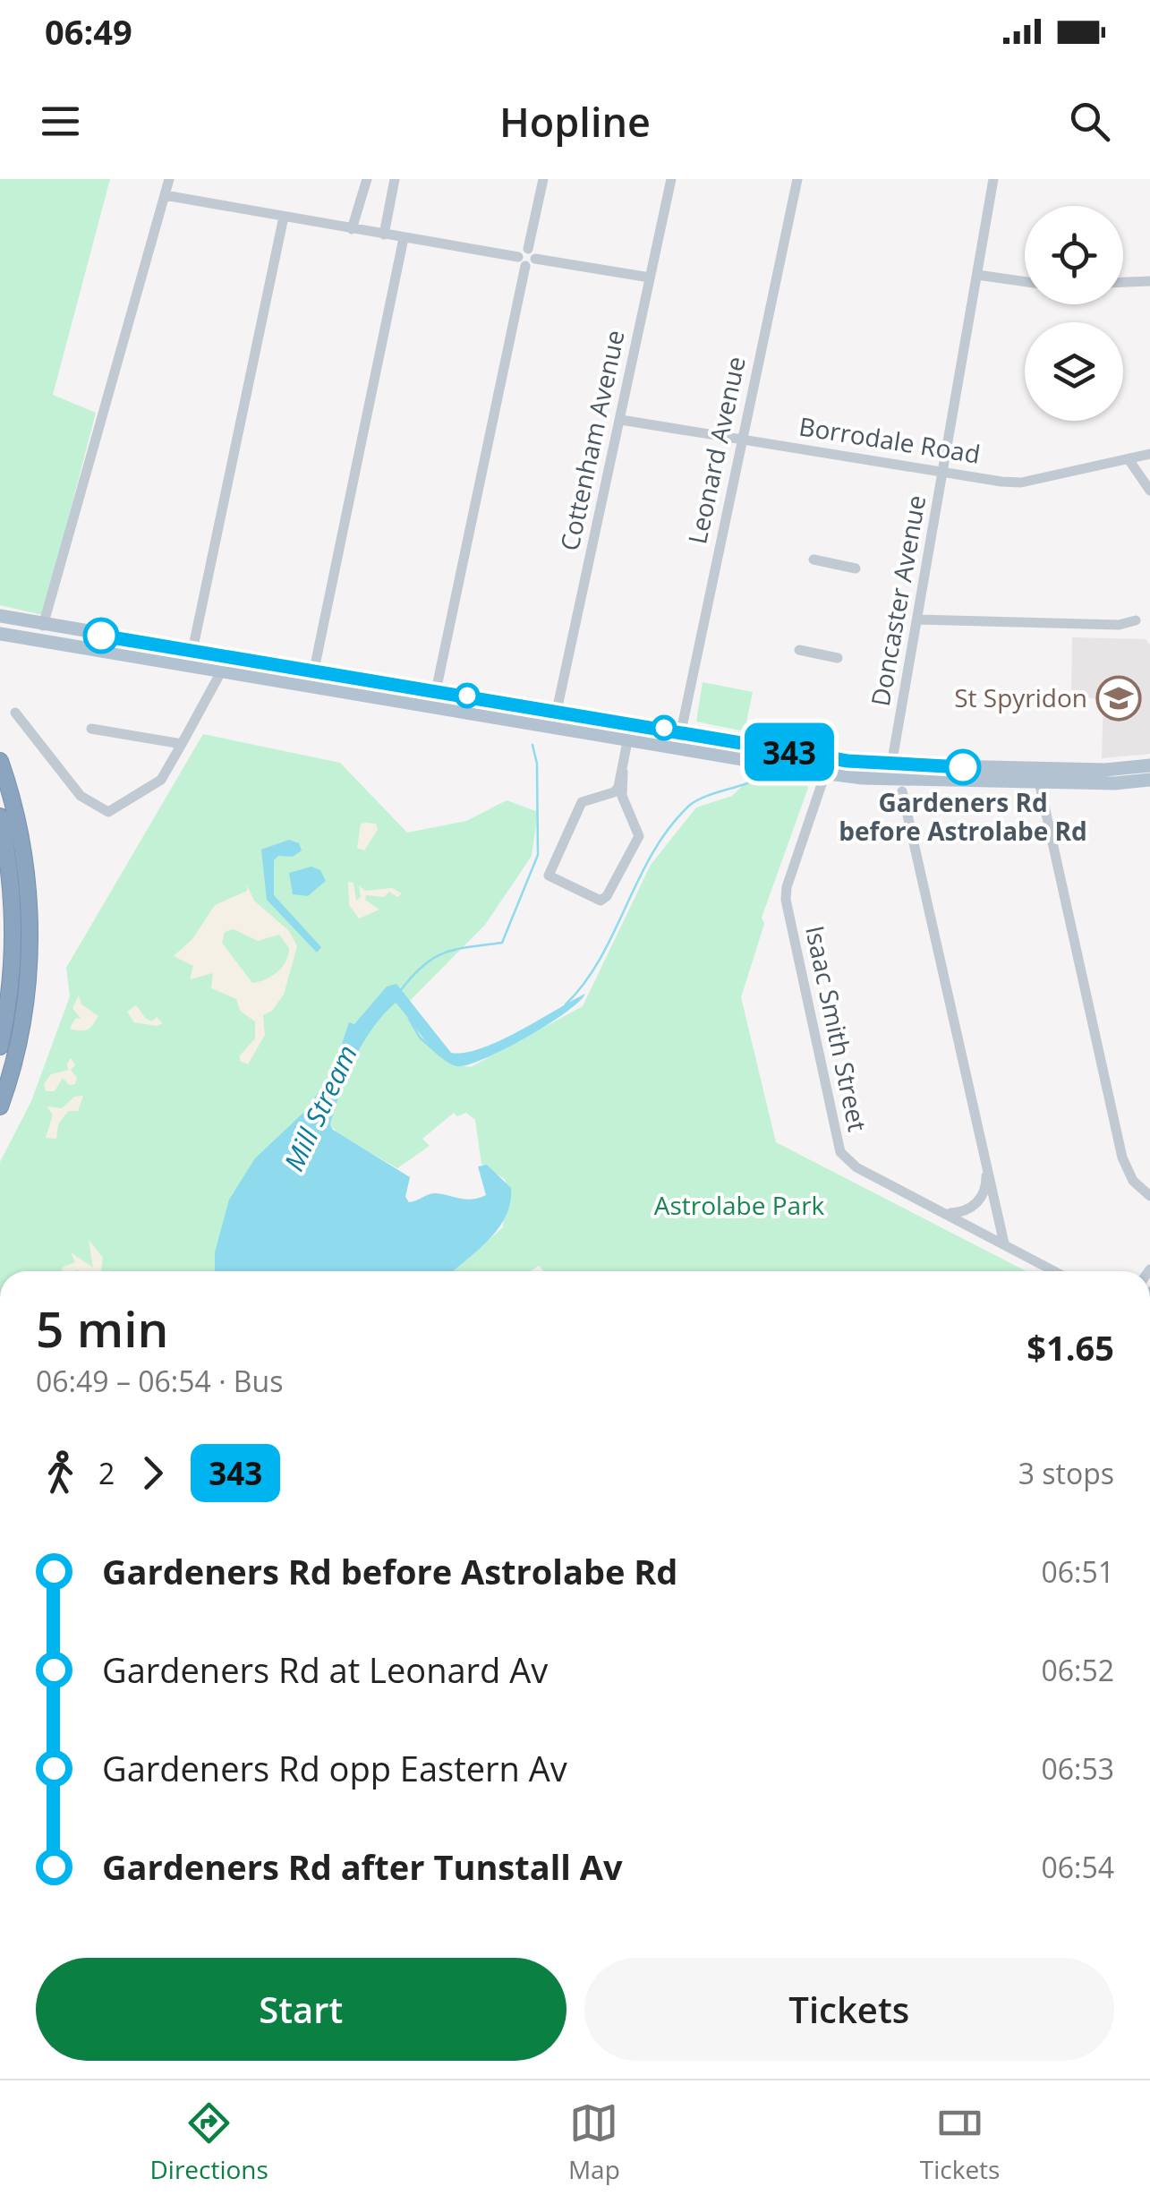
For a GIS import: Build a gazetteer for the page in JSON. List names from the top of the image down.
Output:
{
  "streets": {
    "street": [
      "Cottenham Avenue",
      "Borrodale Road",
      "Leonard Avenue",
      "Doncaster Avenue",
      "Isaac Smith Street"
    ]
  },
  "crossings": [
    ["Cottenham Avenue", "Borrodale Road"],
    ["Borrodale Road", "Leonard Avenue"],
    ["Borrodale Road", "Doncaster Avenue"]
  ],
  "water": ["Mill Stream"],
  "parks": ["Astrolabe Park"],
  "places": {
    "school or university": ["St Spyridon"],
    "other": ["Gardeners Rd before Astrolabe Rd"]
  },
  "lines": ["bus line 343"],
  "page": {
    "status": "06:49",
    "header": "Hopline",
    "on_map": "343",
    "heading": ["5 min", "06:49 – 06:54 · Bus", "$1.65"],
    "legs": ["2", "343", "3 stops"],
    "list": [
      {
        "name": "Gardeners Rd before Astrolabe Rd",
        "value": "06:51"
      },
      {
        "name": "Gardeners Rd at Leonard Av",
        "value": "06:52"
      },
      {
        "name": "Gardeners Rd opp Eastern Av",
        "value": "06:53"
      },
      {
        "name": "Gardeners Rd after Tunstall Av",
        "value": "06:54"
      }
    ],
    "buttons": ["Start", "Tickets"],
    "tabs": ["Directions", "Map", "Tickets"]
  }
}
